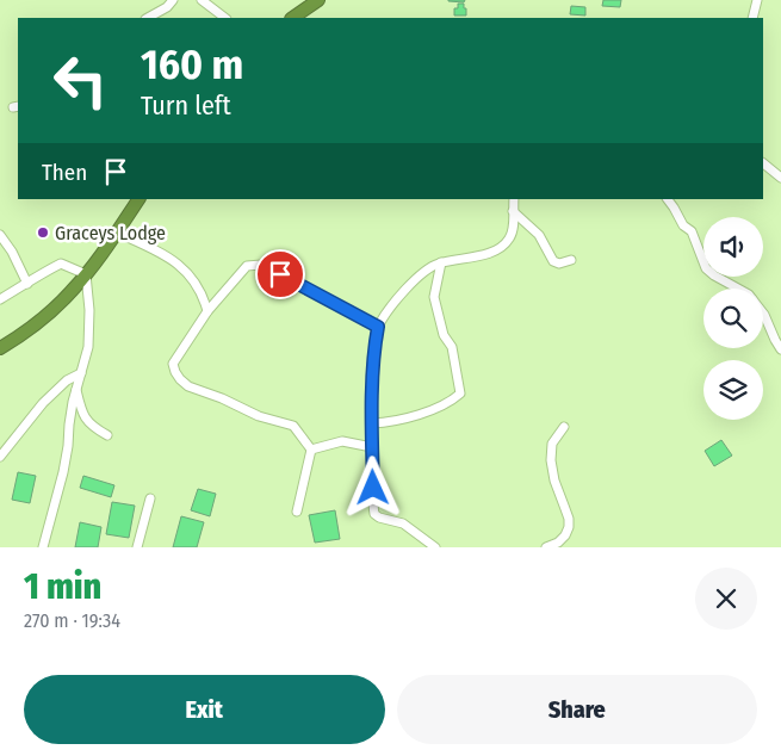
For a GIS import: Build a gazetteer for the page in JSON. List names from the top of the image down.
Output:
{
  "places": ["Graceys Lodge"],
  "page": {
    "turn": ["160 m", "Turn left"],
    "then": "Then",
    "heading": ["1 min", "270 m · 19:34"],
    "buttons": ["Exit", "Share"]
  }
}
